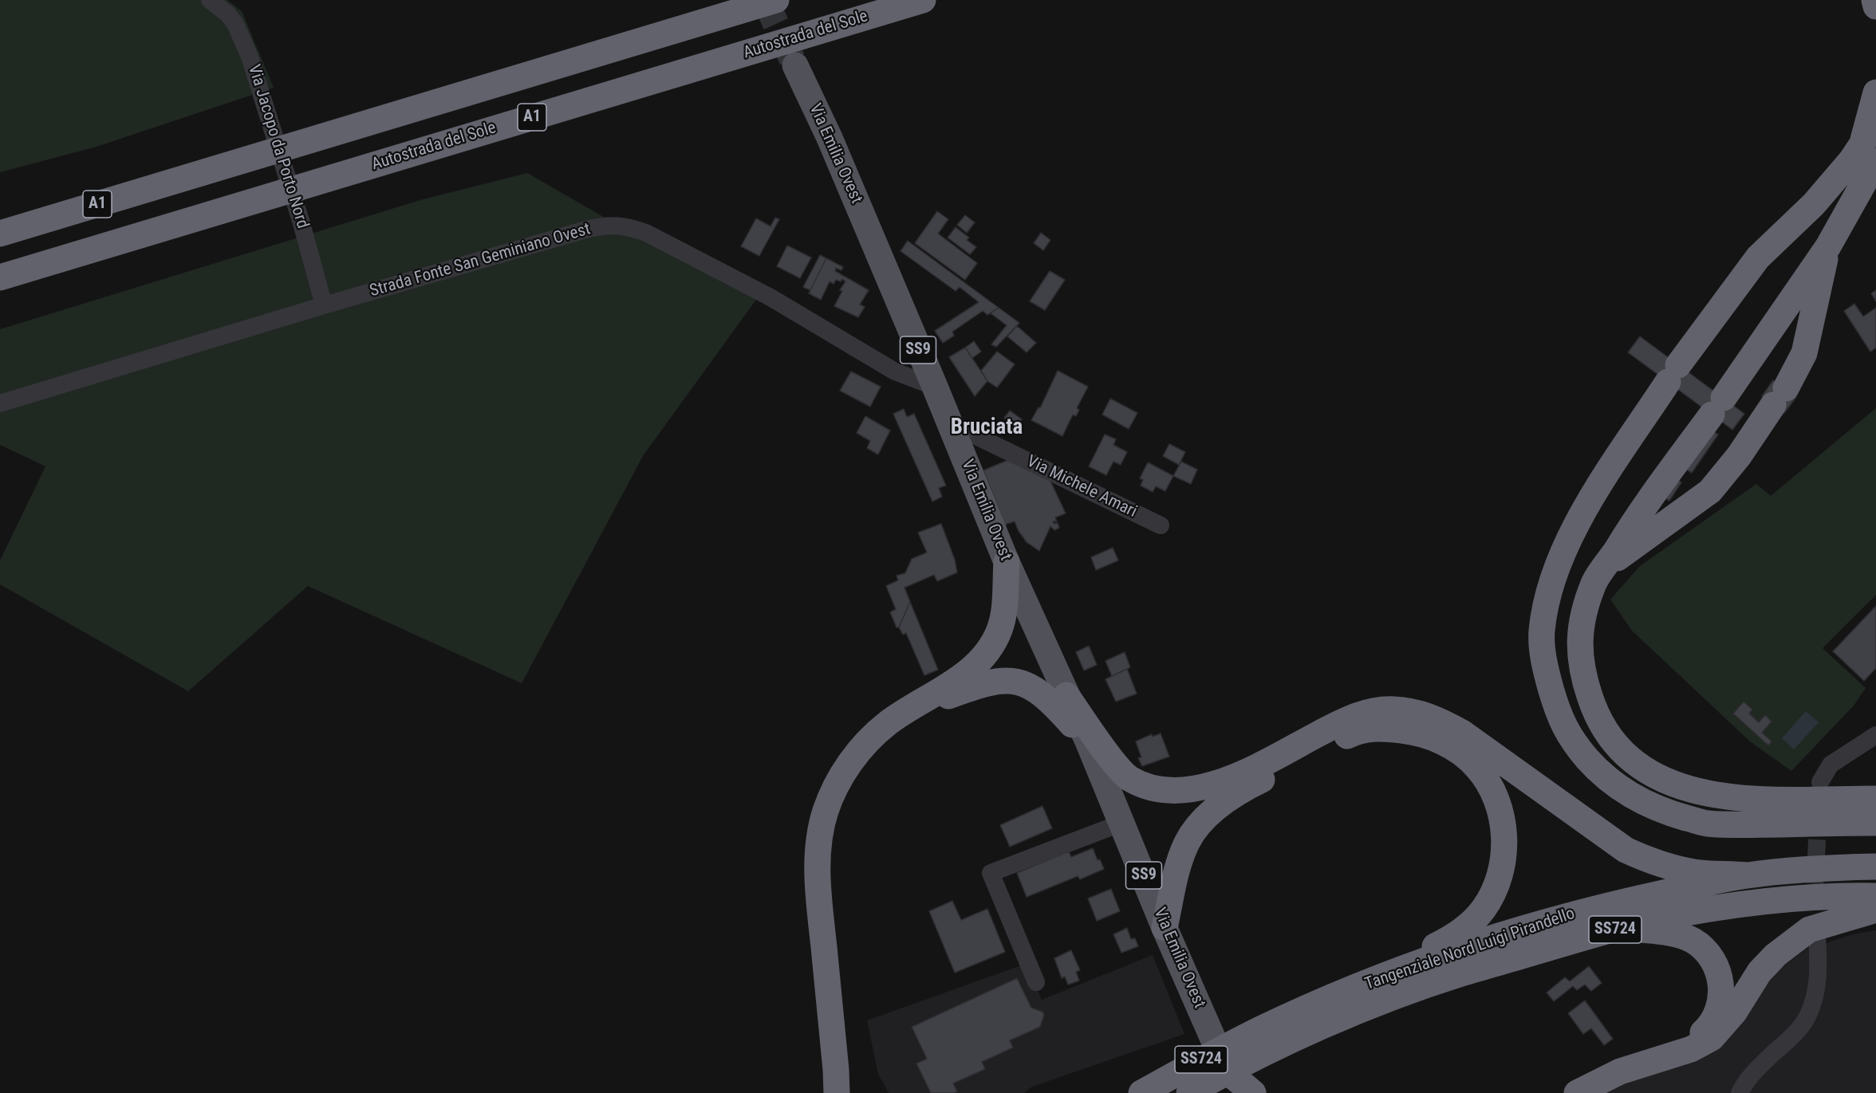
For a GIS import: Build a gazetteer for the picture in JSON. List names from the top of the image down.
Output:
{
  "streets": {
    "highway": [
      "Autostrada del Sole",
      "A1",
      "SS724",
      "Tangenziale Nord Luigi Pirandello"
    ],
    "main road": ["Via Emilia Ovest", "SS9"],
    "street": ["Via Jacopo da Porto Nord", "Strada Fonte San Geminiano Ovest", "Via Michele Amari"]
  },
  "crossings": [
    ["Via Jacopo da Porto Nord", "Strada Fonte San Geminiano Ovest"],
    ["Via Emilia Ovest", "Strada Fonte San Geminiano Ovest"],
    ["Via Emilia Ovest", "Via Michele Amari"]
  ],
  "districts": ["Bruciata"]
}
